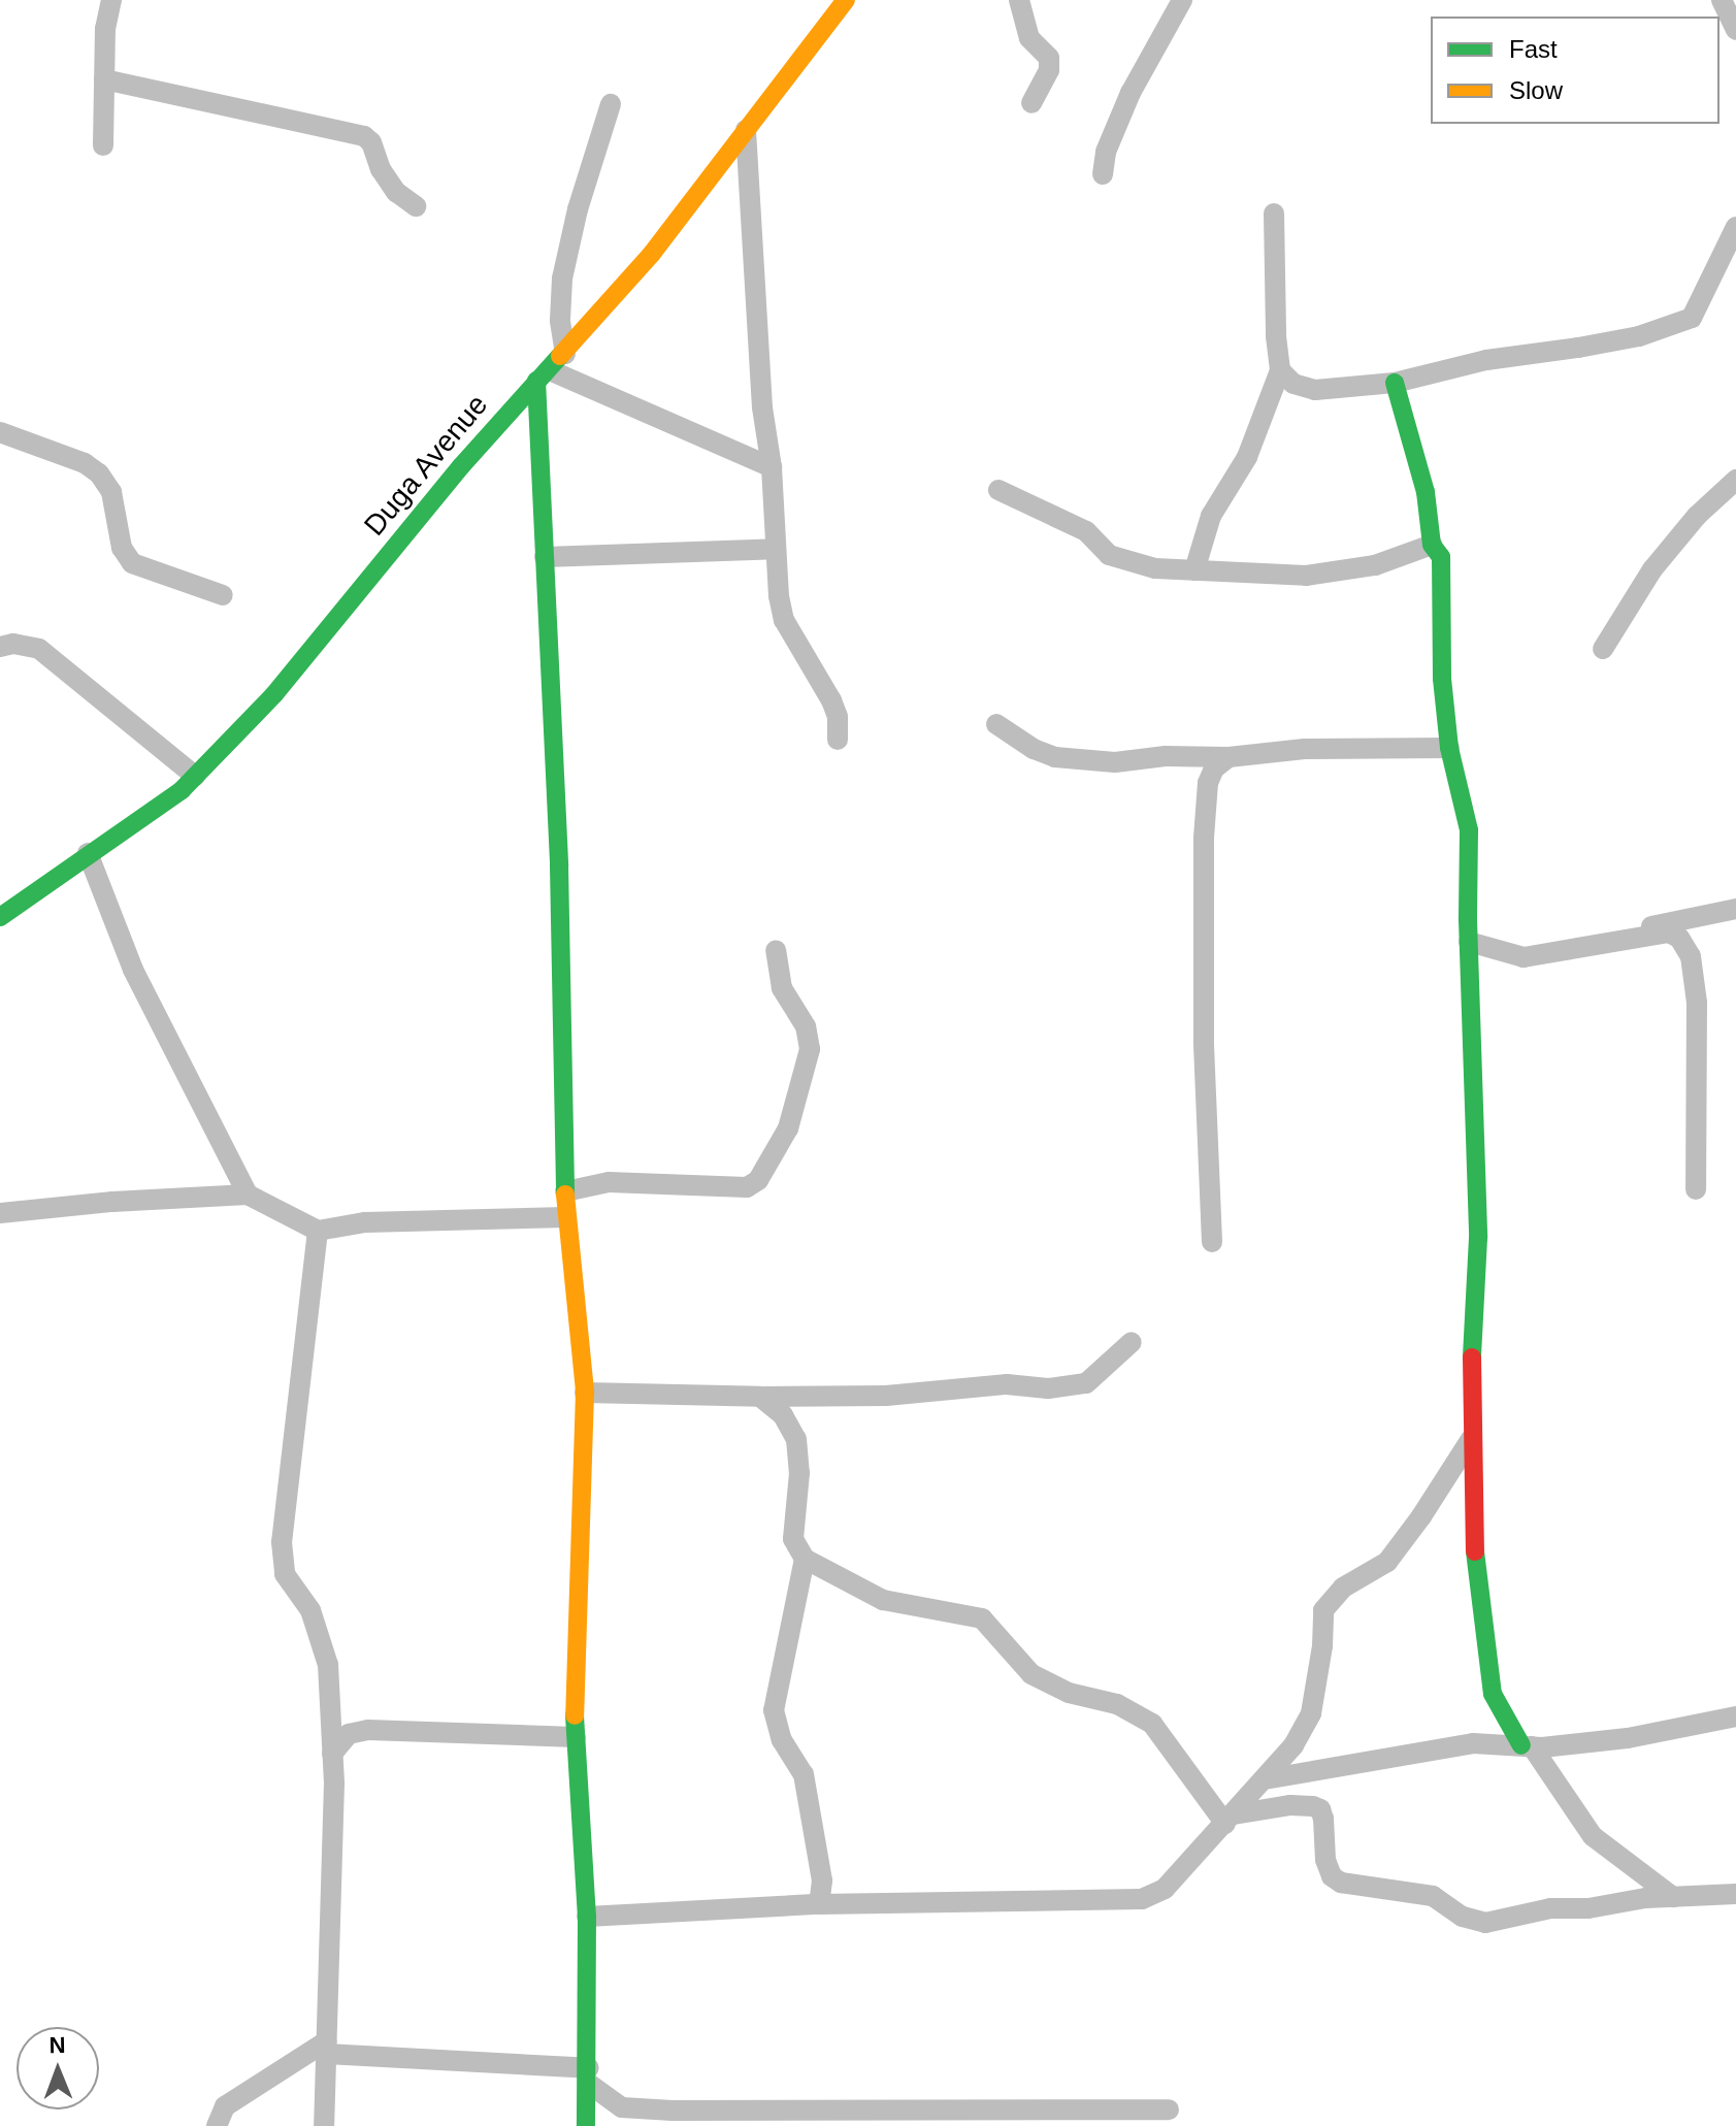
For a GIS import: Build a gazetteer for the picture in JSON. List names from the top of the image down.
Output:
{
  "streets": {
    "street": ["Duga Avenue"]
  },
  "legend": ["Fast", "Slow"],
  "north": "top"
}
